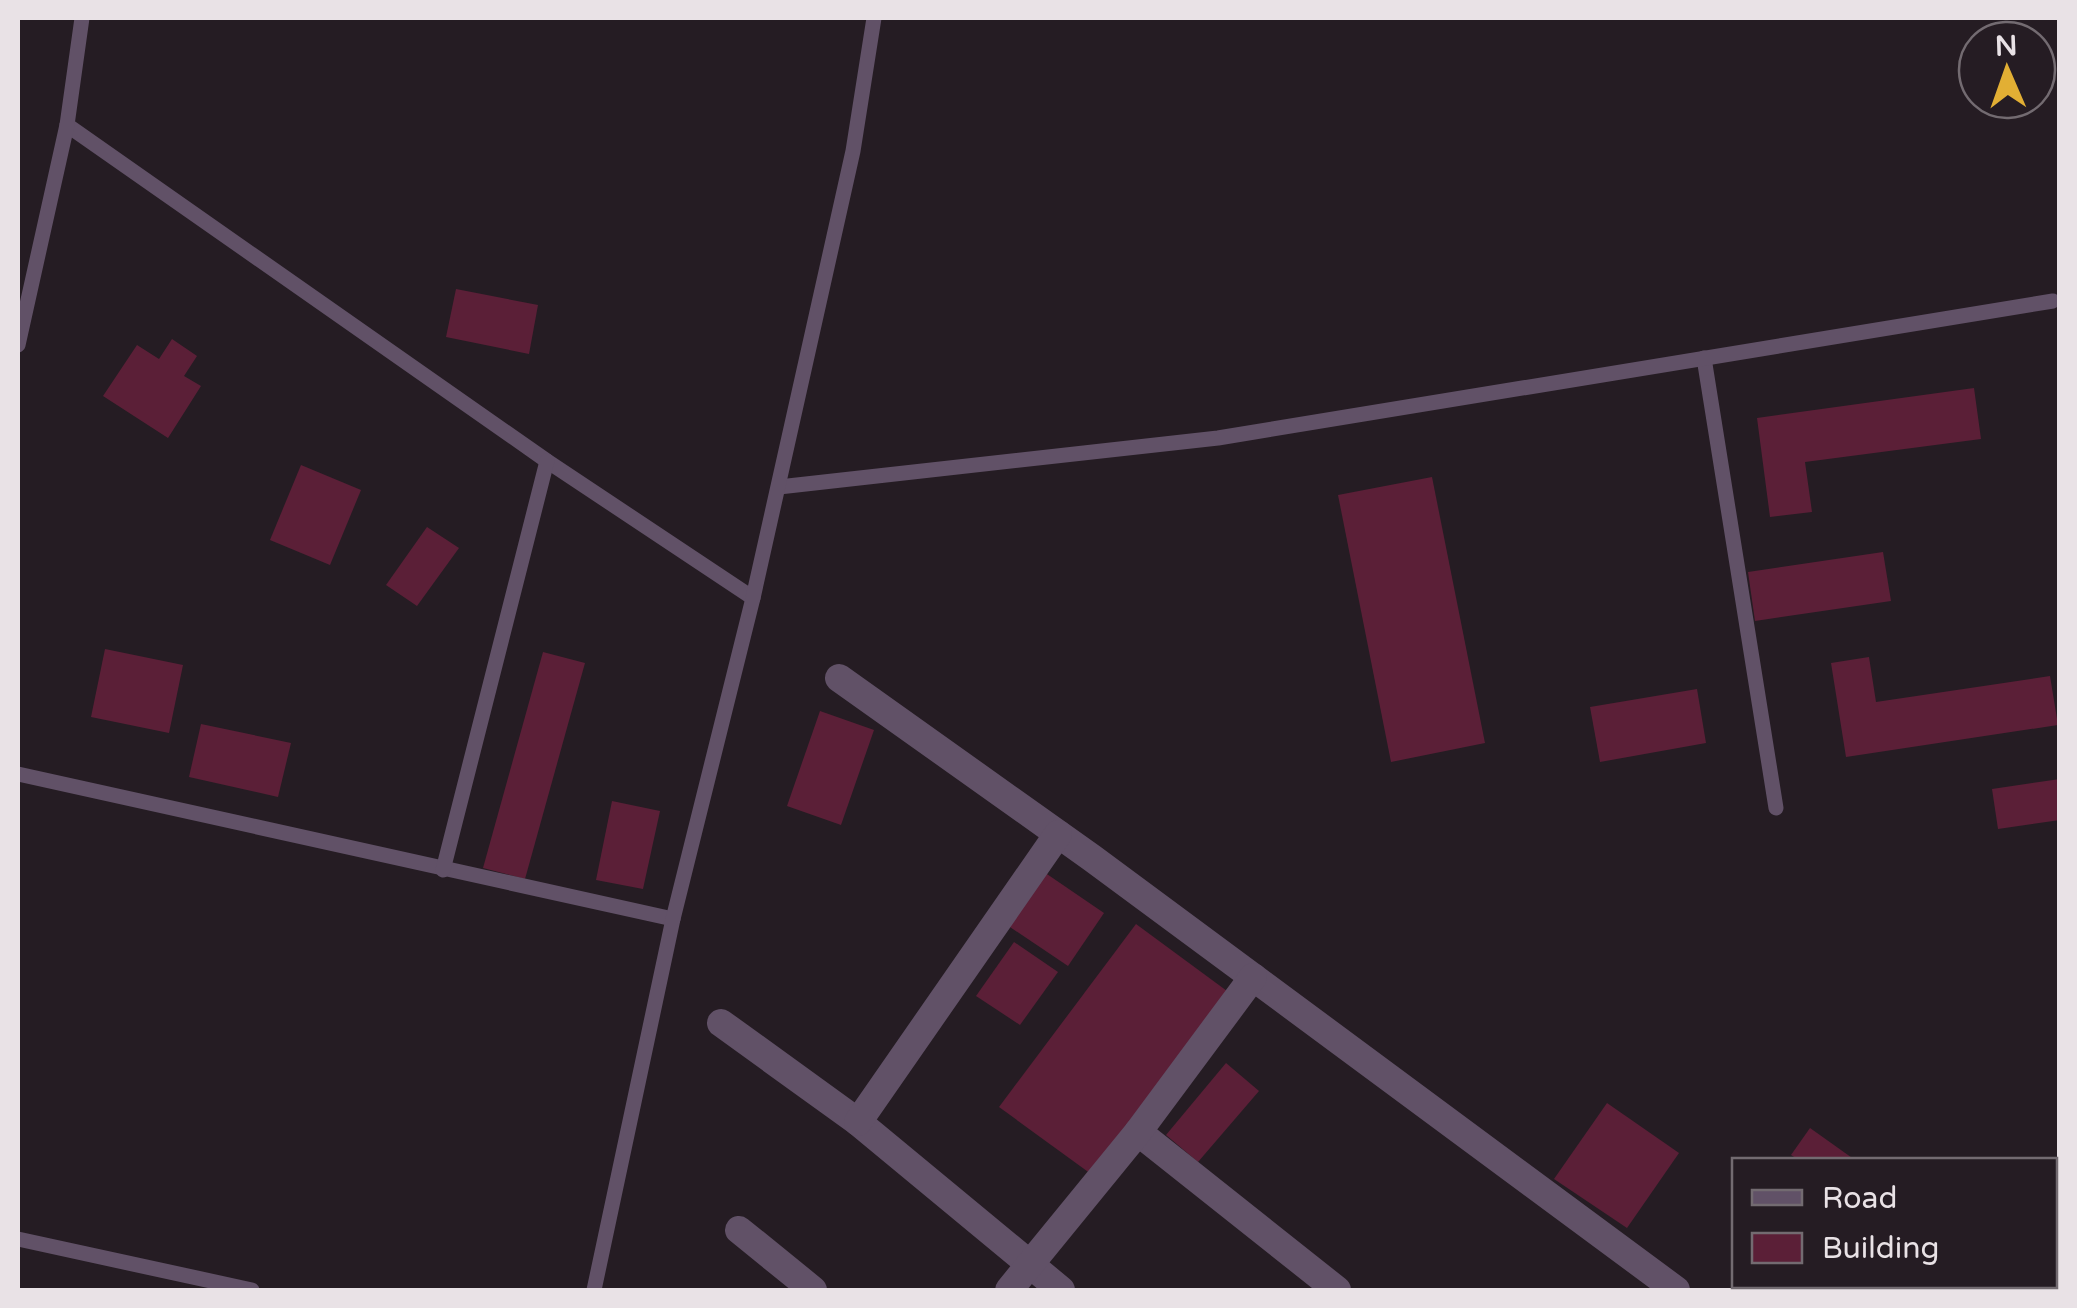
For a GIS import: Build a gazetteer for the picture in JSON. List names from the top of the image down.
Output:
{
  "legend": ["Road", "Building"],
  "north": "top"
}
